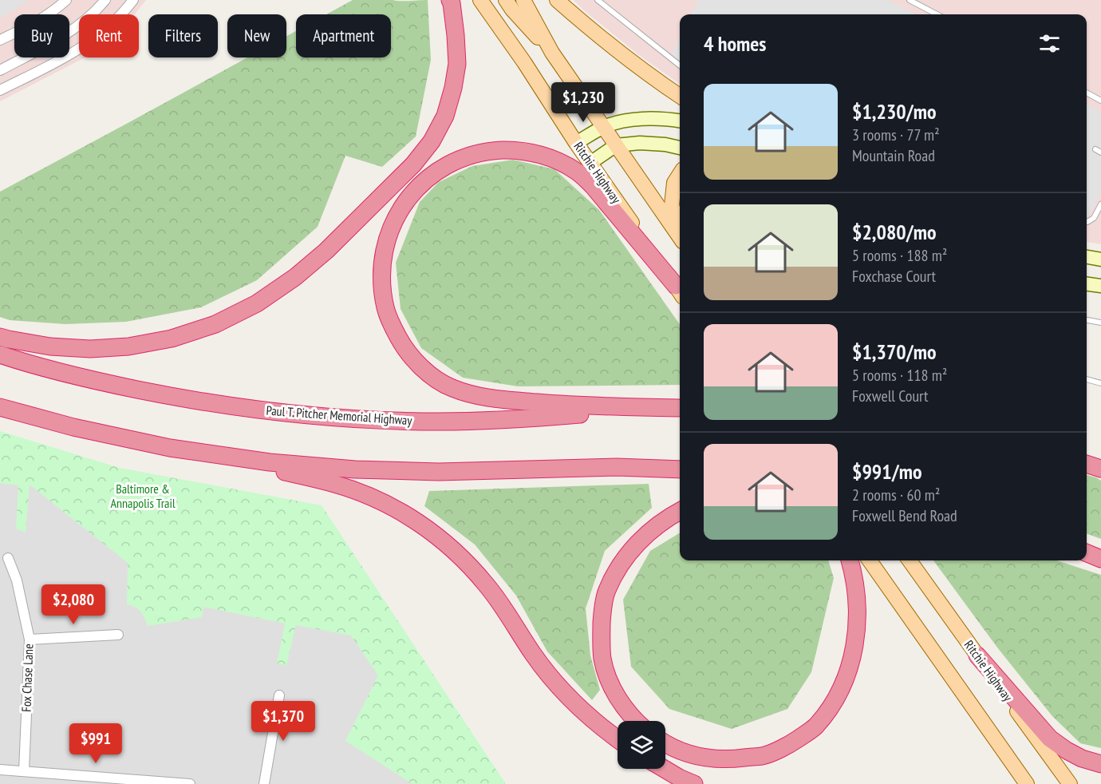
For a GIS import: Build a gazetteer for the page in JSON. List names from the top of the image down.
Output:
{
  "streets": {
    "highway": ["Paul T. Pitcher Memorial Highway"],
    "main road": ["Ritchie Highway"],
    "street": ["Fox Chase Lane"]
  },
  "parks": ["Baltimore & Annapolis Trail"],
  "page": {
    "chip": [
      "Buy",
      "Rent",
      "Filters",
      "New",
      "Apartment"
    ],
    "heading": "4 homes",
    "list": [
      {
        "name": "$1,230/mo",
        "note": "3 rooms · 77 m² · Mountain Road"
      },
      {
        "name": "$2,080/mo",
        "note": "5 rooms · 188 m² · Foxchase Court"
      },
      {
        "name": "$1,370/mo",
        "note": "5 rooms · 118 m² · Foxwell Court"
      },
      {
        "name": "$991/mo",
        "note": "2 rooms · 60 m² · Foxwell Bend Road"
      }
    ],
    "price": [
      "$1,230",
      "$2,080",
      "$1,370",
      "$991"
    ]
  }
}
